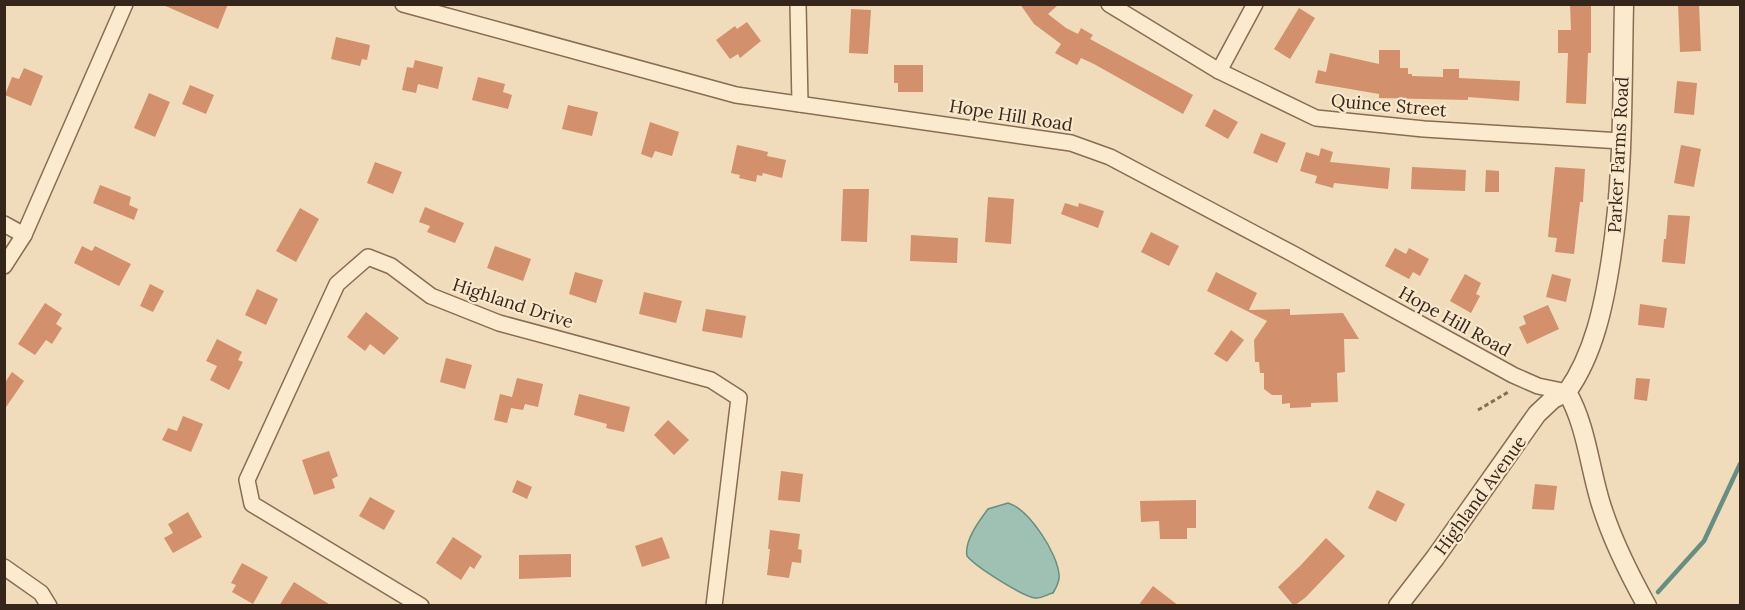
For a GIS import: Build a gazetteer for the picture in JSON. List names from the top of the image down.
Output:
{
  "streets": {
    "street": [
      "Quince Street",
      "Hope Hill Road",
      "Parker Farms Road",
      "Highland Drive",
      "Highland Avenue"
    ]
  },
  "crossings": [
    ["Quince Street", "Parker Farms Road"],
    ["Hope Hill Road", "Parker Farms Road"],
    ["Hope Hill Road", "Highland Avenue"],
    ["Parker Farms Road", "Highland Avenue"]
  ]
}
